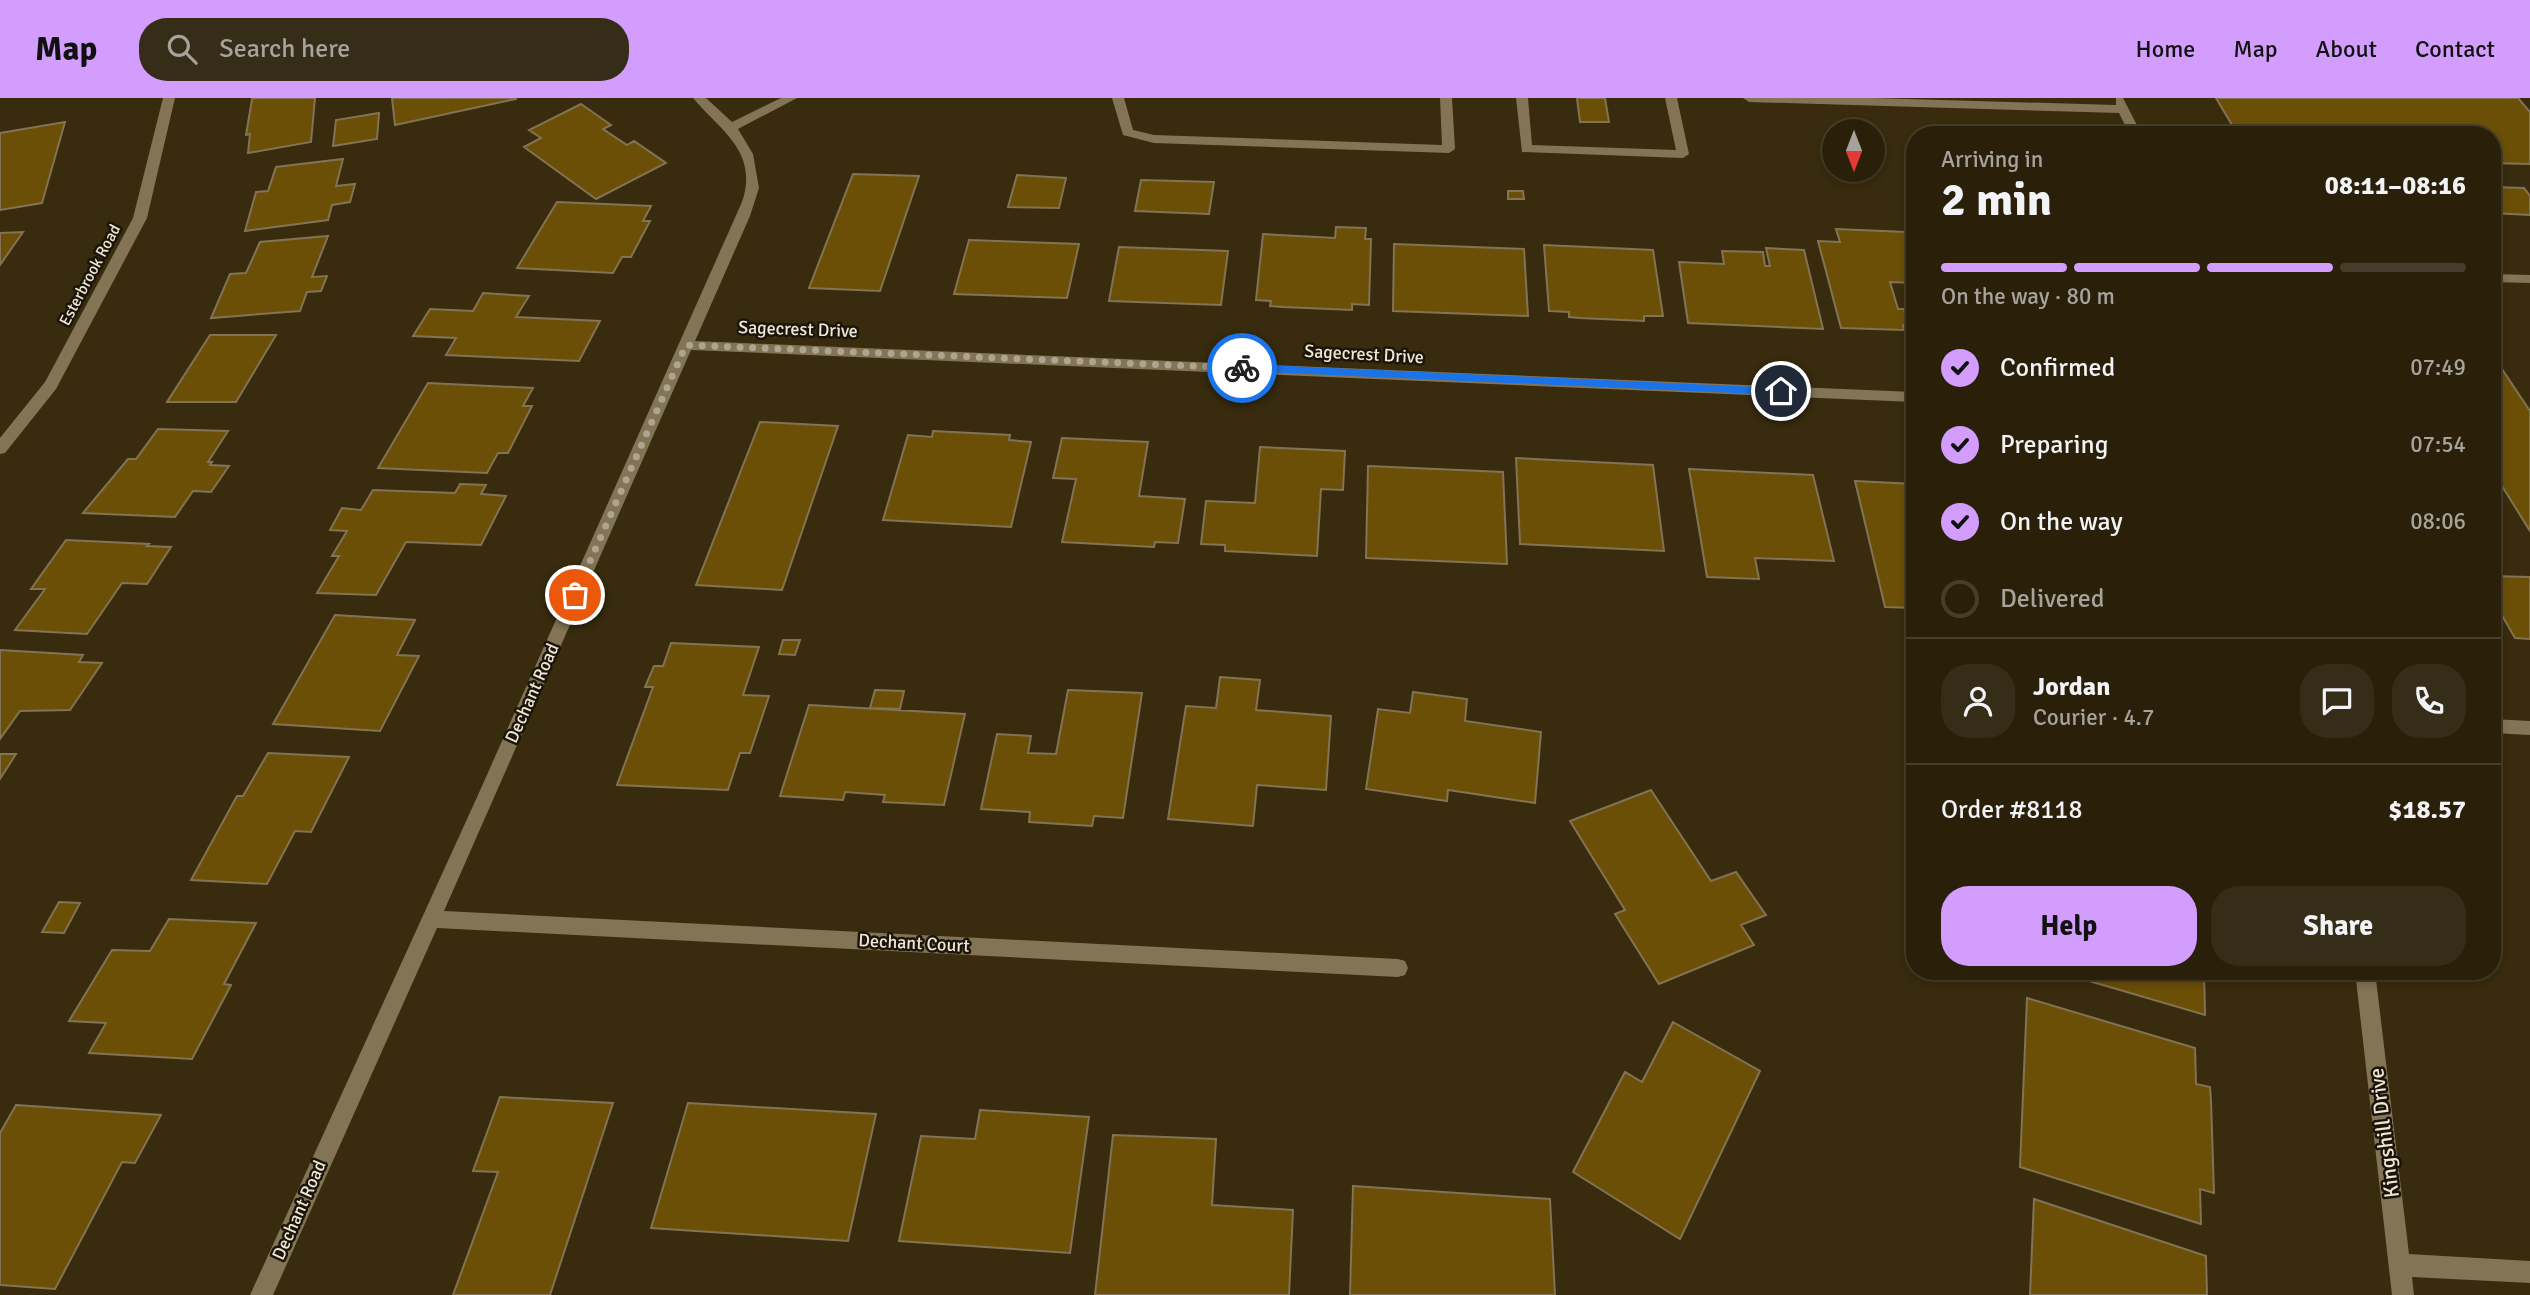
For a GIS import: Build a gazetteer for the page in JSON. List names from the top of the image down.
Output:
{
  "streets": {
    "street": [
      "Esterbrook Road",
      "Sagecrest Drive",
      "Dechant Road",
      "Dechant Court",
      "Kingshill Drive"
    ]
  },
  "crossings": [
    ["Sagecrest Drive", "Dechant Road"],
    ["Dechant Road", "Dechant Court"]
  ],
  "north": "bottom",
  "page": {
    "header": "Map",
    "search": "Search here",
    "nav": [
      "Home",
      "Map",
      "About",
      "Contact"
    ],
    "heading": ["2 min", "Arriving in", "08:11–08:16"],
    "panel": [
      "Jordan",
      "Courier · 4.7",
      "Order #8118",
      "$18.57"
    ],
    "bar": "On the way · 80 m",
    "list": [
      ["Confirmed", "07:49"],
      ["Preparing", "07:54"],
      ["On the way", "08:06"],
      "Delivered"
    ],
    "buttons": ["Help", "Share"]
  }
}
